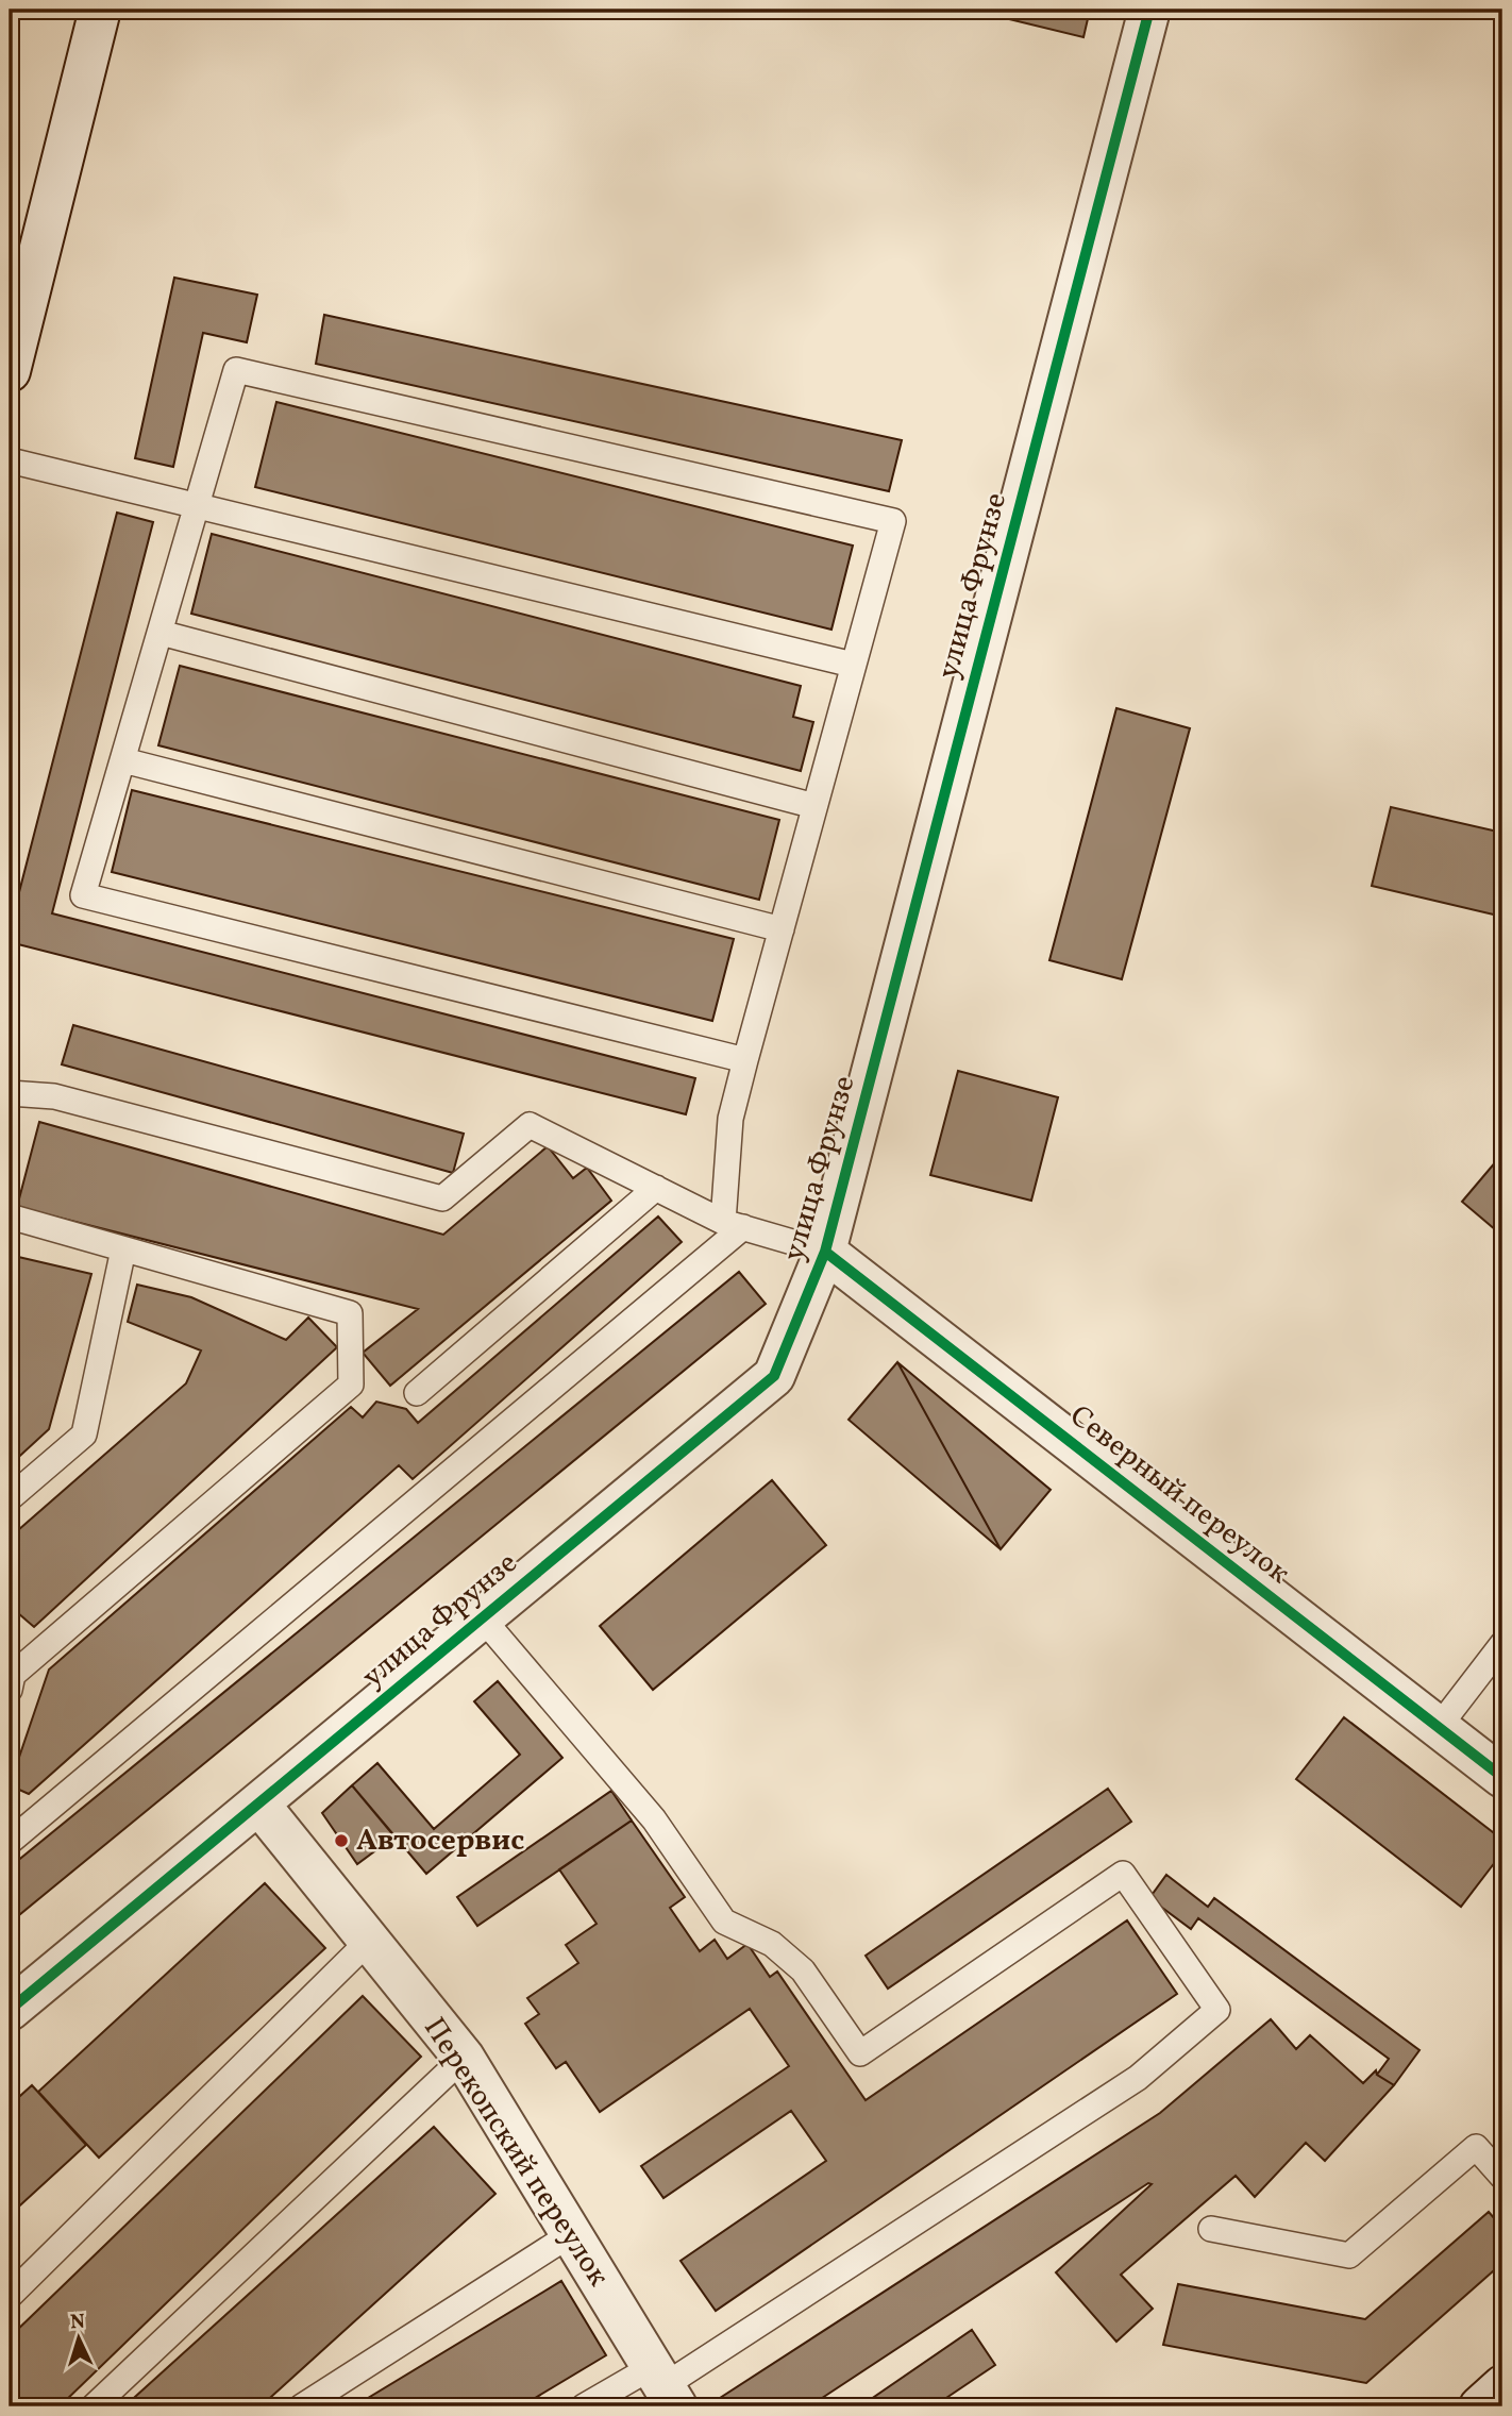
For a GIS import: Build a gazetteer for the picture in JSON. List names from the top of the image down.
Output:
{
  "streets": {
    "street": ["улица Фрунзе", "Северный переулок", "Перекопский переулок"]
  },
  "crossings": [
    ["улица Фрунзе", "Северный переулок"],
    ["улица Фрунзе", "Перекопский переулок"]
  ],
  "places": ["Автосервис"],
  "north": "top"
}
